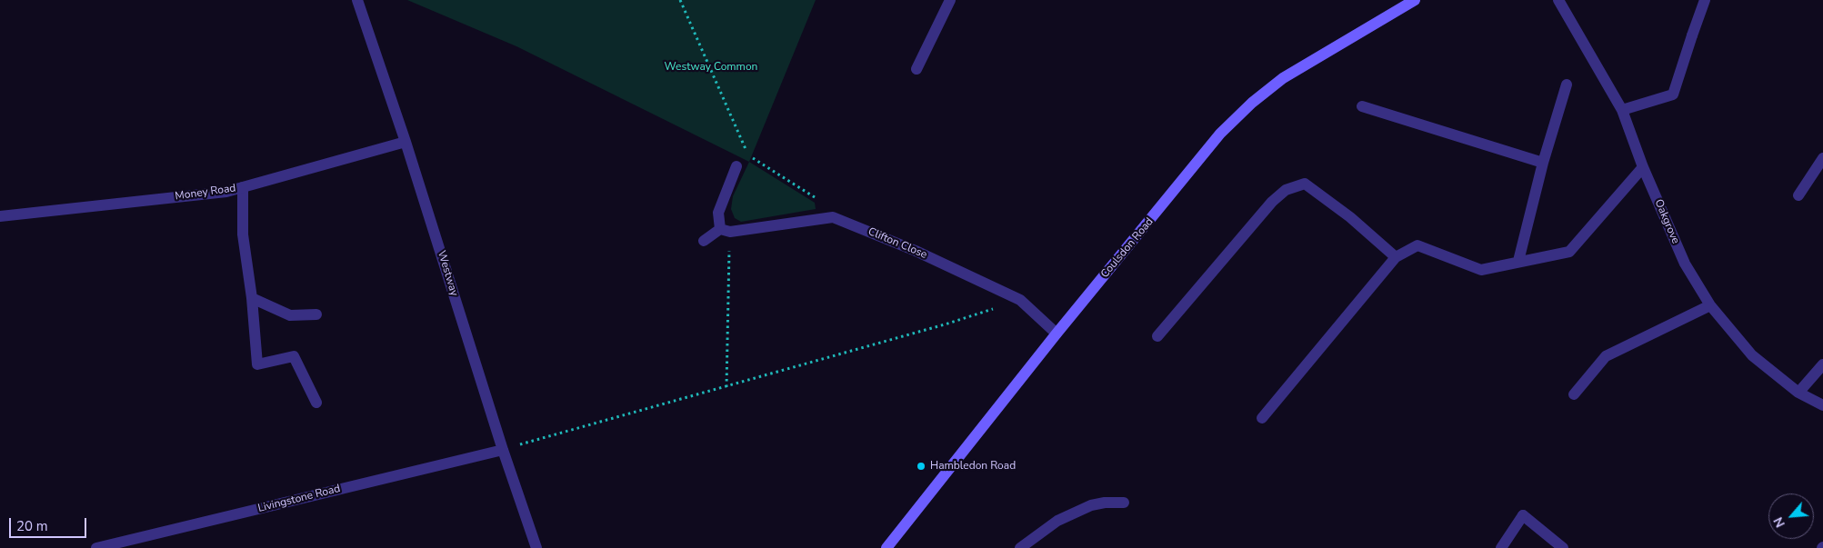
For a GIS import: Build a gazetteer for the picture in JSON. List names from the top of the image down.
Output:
{
  "streets": {
    "street": [
      "Money Road",
      "Oakgrove",
      "Clifton Close",
      "Coulsdon Road",
      "Westway",
      "Livingstone Road"
    ]
  },
  "crossings": [
    ["Money Road", "Westway"],
    ["Clifton Close", "Coulsdon Road"],
    ["Westway", "Livingstone Road"]
  ],
  "parks": ["Westway Common"],
  "places": ["Hambledon Road"],
  "scale_bar": "20 m",
  "north": "bottom left"
}
